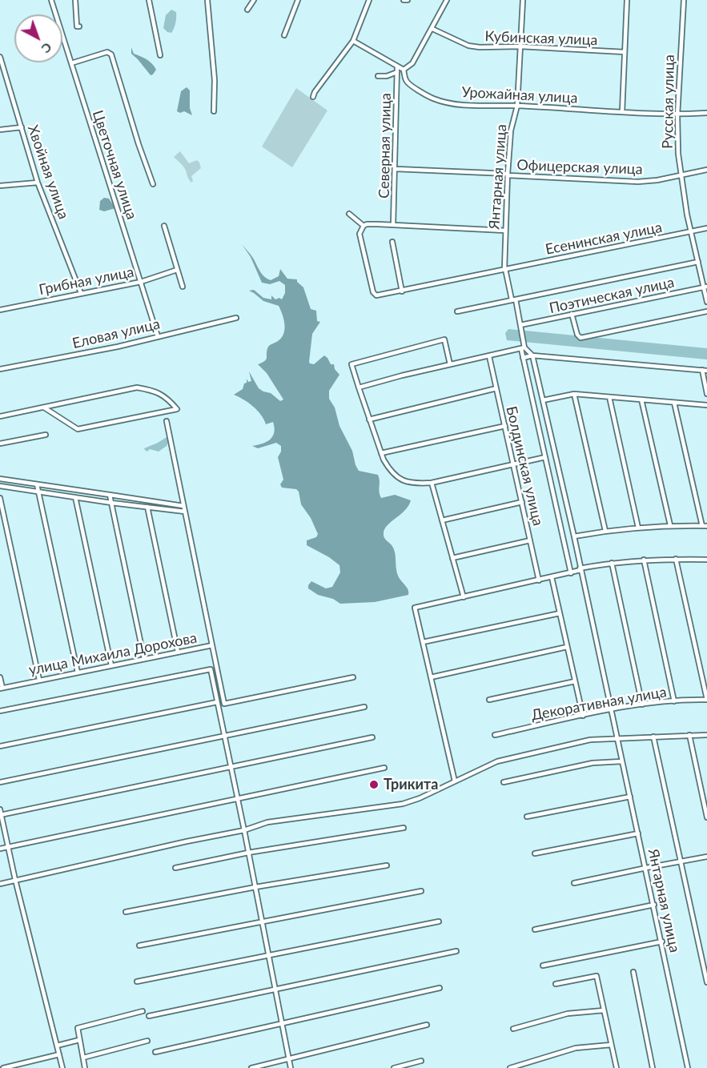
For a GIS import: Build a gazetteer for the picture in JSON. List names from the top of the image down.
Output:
{
  "streets": {
    "street": [
      "Кубинская улица",
      "Урожайная улица",
      "Русская улица",
      "Северная улица",
      "Цветочная улица",
      "Офицерская улица",
      "Хвойная улица",
      "Янтарная улица",
      "Есенинская улица",
      "Грибная улица",
      "Поэтическая улица",
      "Еловая улица",
      "Болдинская улица",
      "улица Михаила Дорохова",
      "Декоративная улица"
    ]
  },
  "crossings": [
    ["Кубинская улица", "Янтарная улица"],
    ["Урожайная улица", "Русская улица"],
    ["Урожайная улица", "Северная улица"],
    ["Урожайная улица", "Янтарная улица"],
    ["Русская улица", "Офицерская улица"],
    ["Русская улица", "Есенинская улица"],
    ["Русская улица", "Поэтическая улица"],
    ["Северная улица", "Офицерская улица"],
    ["Цветочная улица", "Грибная улица"],
    ["Цветочная улица", "Еловая улица"],
    ["Офицерская улица", "Янтарная улица"],
    ["Хвойная улица", "Грибная улица"],
    ["Янтарная улица", "Есенинская улица"],
    ["Янтарная улица", "Поэтическая улица"],
    ["Янтарная улица", "Декоративная улица"]
  ],
  "places": ["Трикита"],
  "north": "bottom right"
}
